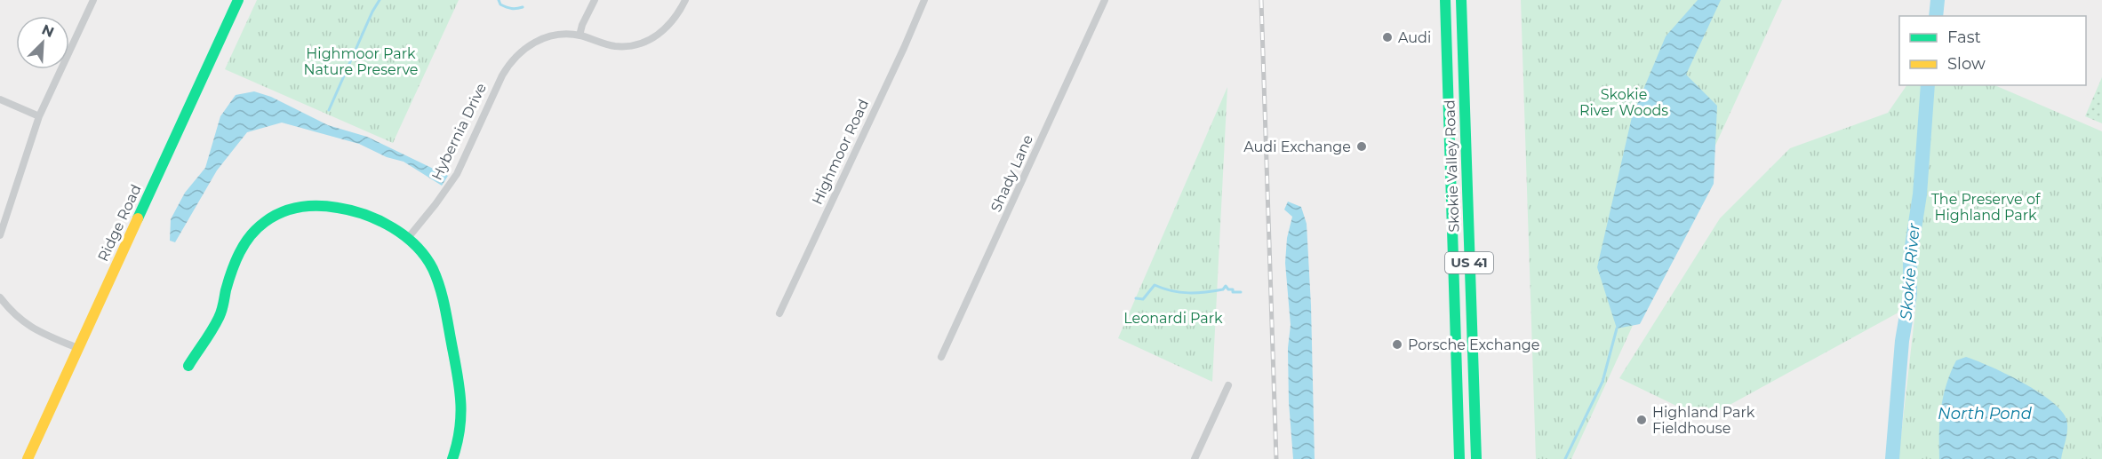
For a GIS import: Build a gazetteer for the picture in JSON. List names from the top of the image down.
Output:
{
  "streets": {
    "main road": ["Skokie Valley Road", "Ridge Road", "US 41"],
    "street": ["Hybernia Drive", "Highmoor Road", "Shady Lane"]
  },
  "water": ["Skokie River", "North Pond"],
  "parks": [
    "Highmoor Park Nature Preserve",
    "Skokie River Woods",
    "The Preserve of Highland Park",
    "Leonardi Park"
  ],
  "places": [
    "Audi",
    "Audi Exchange",
    "Porsche Exchange",
    "Highland Park Fieldhouse"
  ],
  "legend": ["Fast", "Slow"],
  "north": "top right"
}
